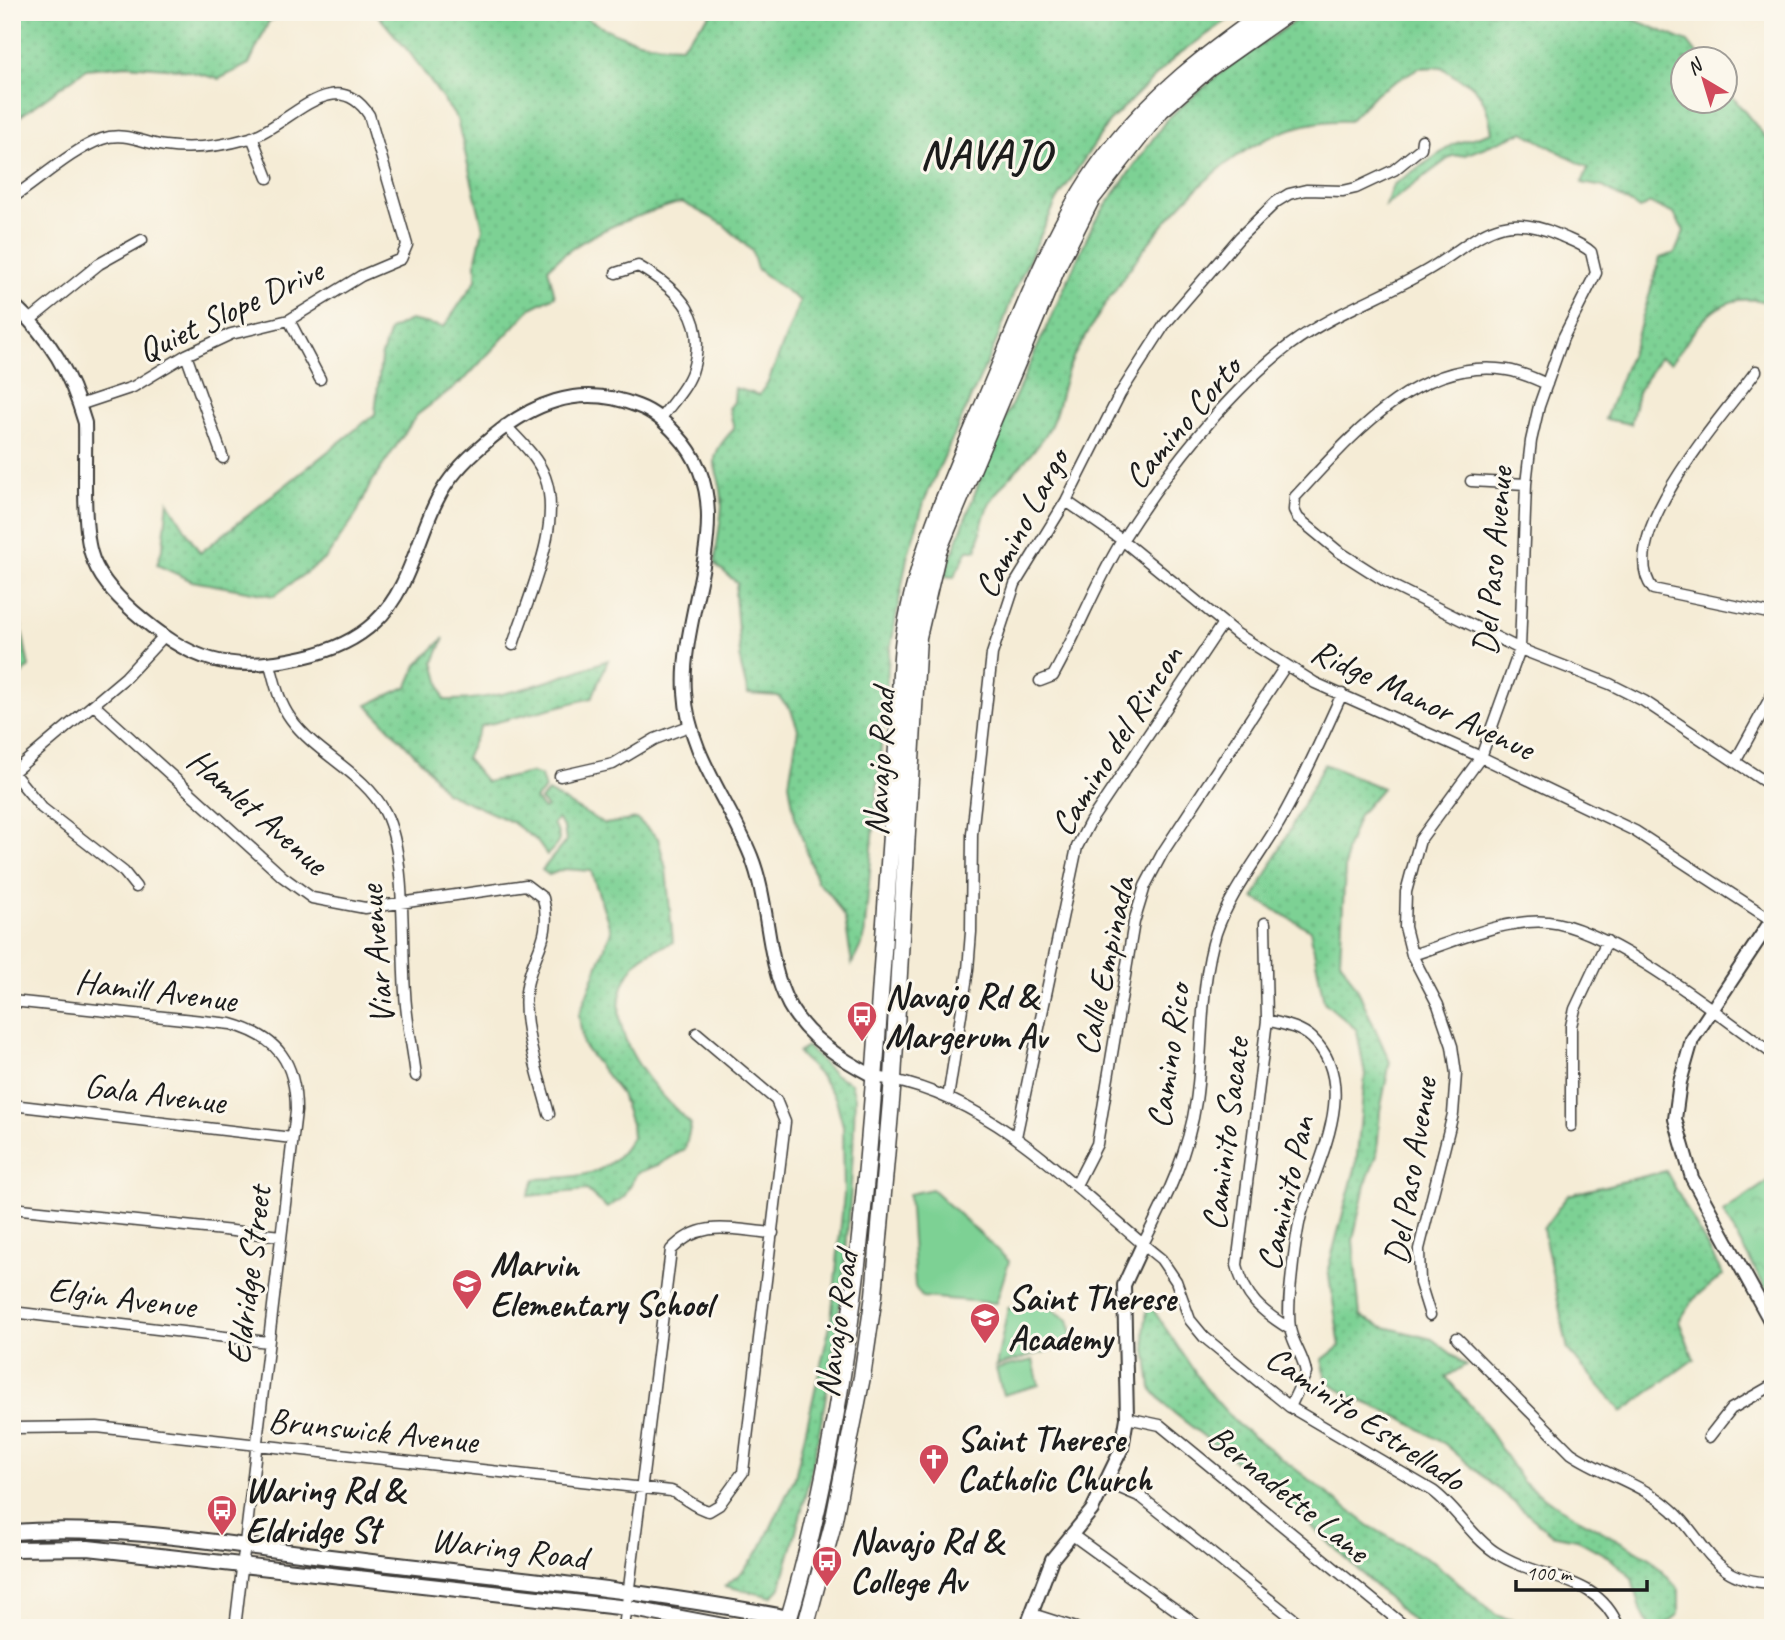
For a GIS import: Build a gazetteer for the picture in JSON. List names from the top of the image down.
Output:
{
  "streets": {
    "main road": ["Navajo Road", "Waring Road"],
    "street": [
      "Quiet Slope Drive",
      "Camino Corto",
      "Camino Largo",
      "Del Paso Avenue",
      "Ridge Manor Avenue",
      "Camino del Rincon",
      "Hamlet Avenue",
      "Viar Avenue",
      "Calle Empinada",
      "Hamill Avenue",
      "Camino Rico",
      "Gala Avenue",
      "Caminito Sacate",
      "Caminito Pan",
      "Eldridge Street",
      "Elgin Avenue",
      "Caminito Estrellado",
      "Brunswick Avenue",
      "Bernadette Lane"
    ]
  },
  "crossings": [
    ["Camino Corto", "Del Paso Avenue"],
    ["Camino Corto", "Ridge Manor Avenue"],
    ["Camino Largo", "Ridge Manor Avenue"],
    ["Camino Largo", "Caminito Estrellado"],
    ["Del Paso Avenue", "Ridge Manor Avenue"],
    ["Ridge Manor Avenue", "Camino del Rincon"],
    ["Ridge Manor Avenue", "Calle Empinada"],
    ["Ridge Manor Avenue", "Camino Rico"],
    ["Camino del Rincon", "Caminito Estrellado"],
    ["Navajo Road", "Caminito Estrellado"],
    ["Navajo Road", "Waring Road"],
    ["Hamlet Avenue", "Viar Avenue"],
    ["Calle Empinada", "Caminito Estrellado"],
    ["Hamill Avenue", "Gala Avenue"],
    ["Hamill Avenue", "Eldridge Street"],
    ["Camino Rico", "Caminito Estrellado"],
    ["Camino Rico", "Bernadette Lane"],
    ["Gala Avenue", "Eldridge Street"],
    ["Caminito Sacate", "Caminito Pan"],
    ["Caminito Pan", "Caminito Estrellado"],
    ["Eldridge Street", "Elgin Avenue"],
    ["Eldridge Street", "Brunswick Avenue"],
    ["Eldridge Street", "Waring Road"]
  ],
  "districts": ["NAVAJO"],
  "places": {
    "bus stop": ["Navajo Rd & Margerum Av", "Waring Rd & Eldridge St", "Navajo Rd & College Av"],
    "school or university": ["Marvin Elementary School", "Saint Therese Academy"],
    "church": ["Saint Therese Catholic Church"]
  },
  "scale_bar": "100 m",
  "north": "top left"
}
